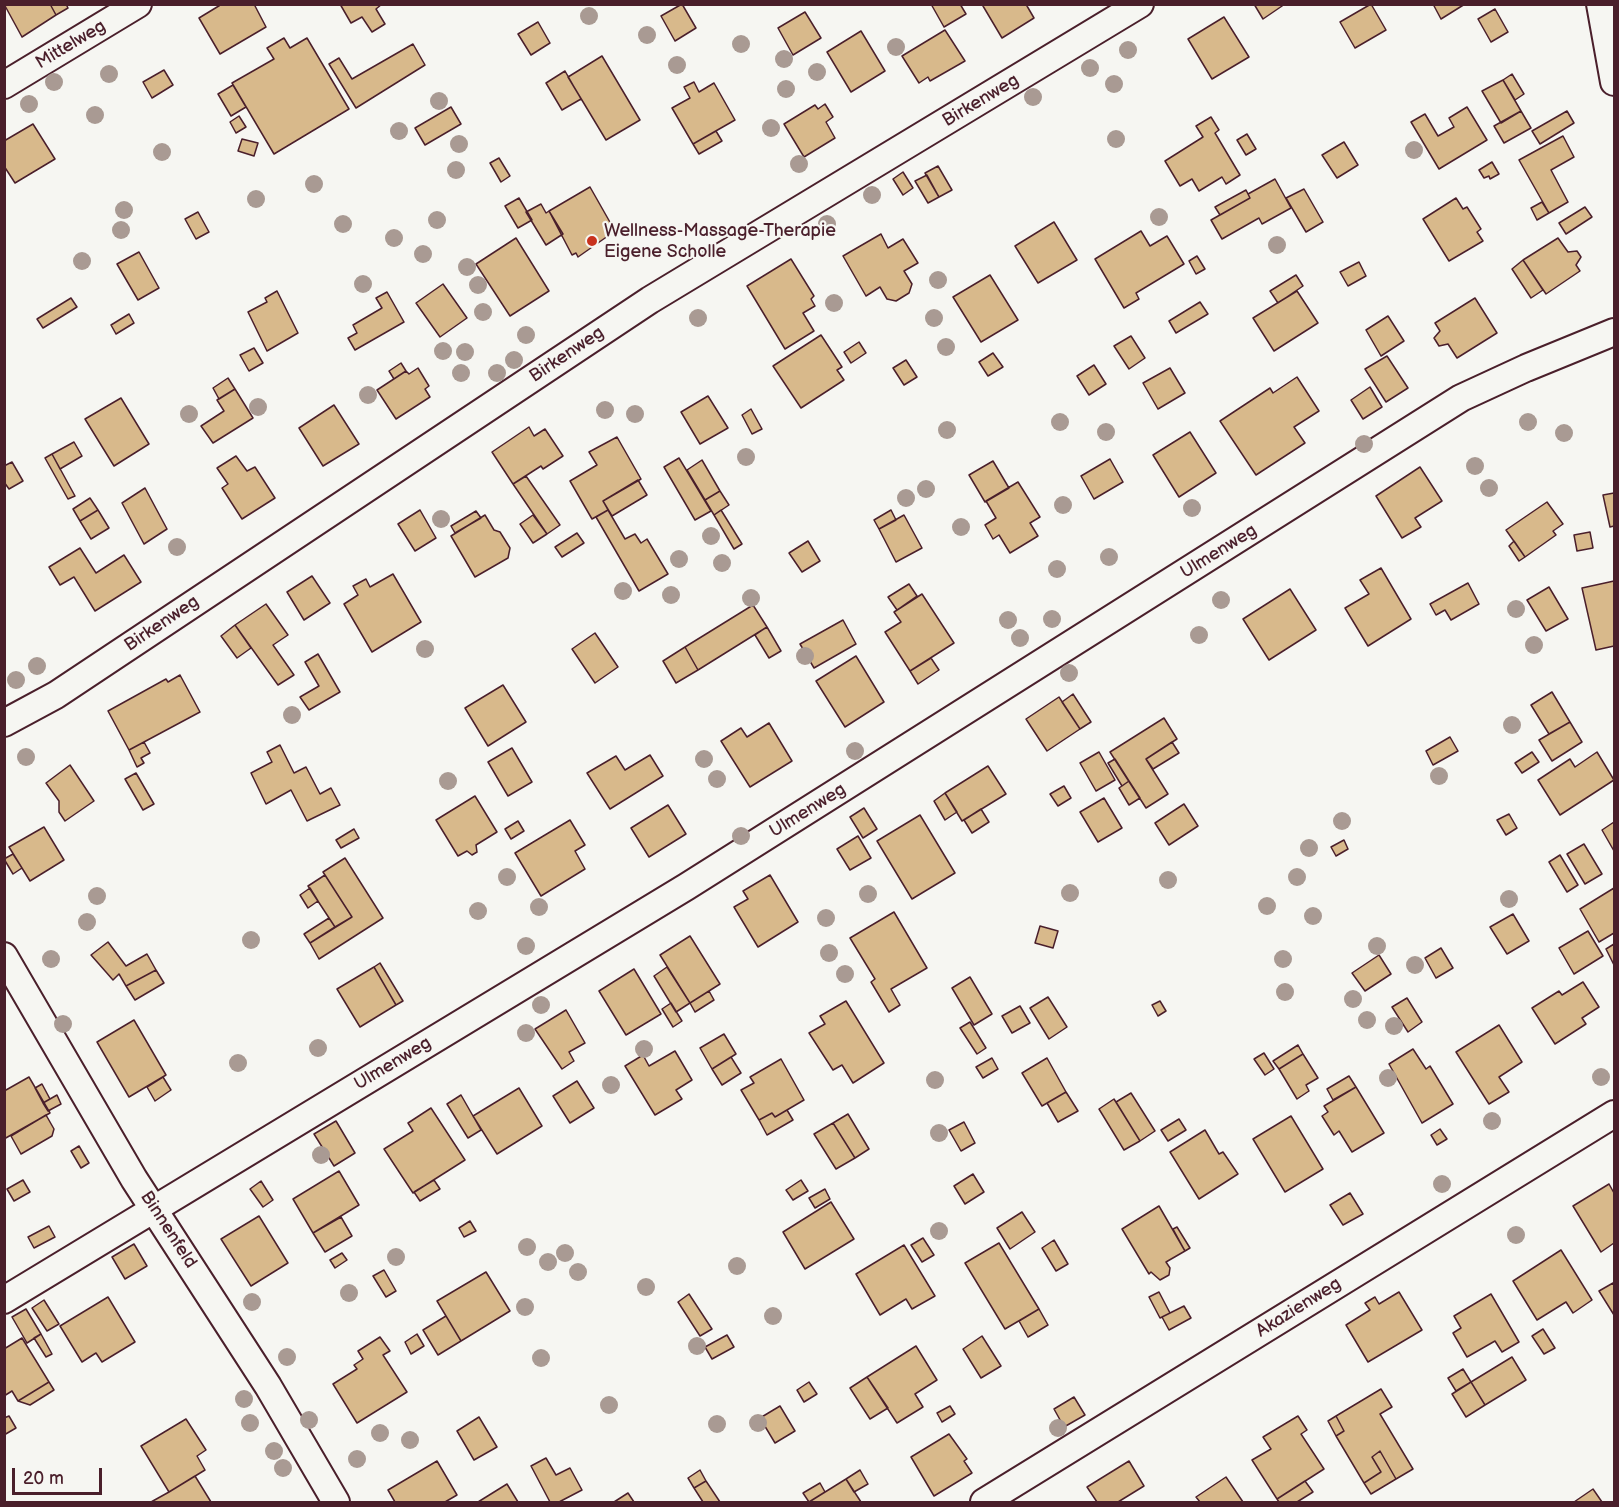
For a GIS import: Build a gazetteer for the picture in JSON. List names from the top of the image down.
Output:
{
  "streets": {
    "street": [
      "Mittelweg",
      "Birkenweg",
      "Ulmenweg",
      "Binnenfeld",
      "Akazienweg"
    ]
  },
  "crossings": [
    ["Ulmenweg", "Binnenfeld"]
  ],
  "places": ["Wellness-Massage-Therapie Eigene Scholle"],
  "scale_bar": "20 m"
}
